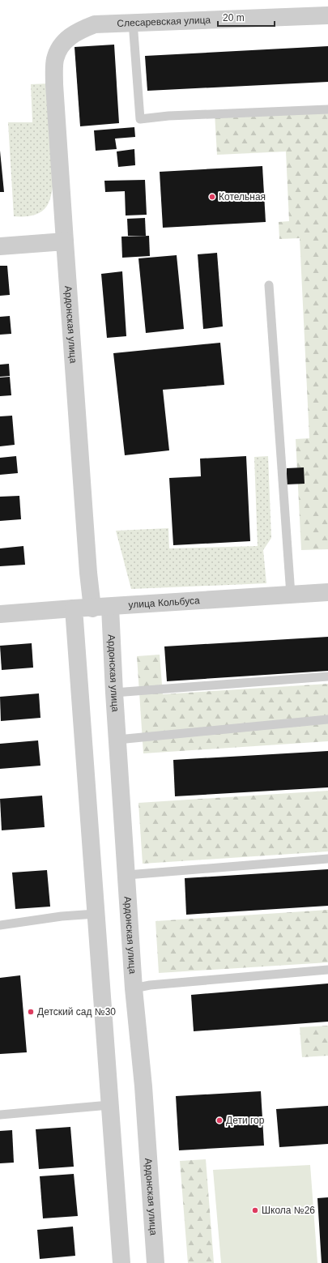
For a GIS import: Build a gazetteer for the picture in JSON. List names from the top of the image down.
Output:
{
  "streets": {
    "street": ["Слесаревская улица", "Ардонская улица", "улица Кольбуса"]
  },
  "crossings": [
    ["Слесаревская улица", "Ардонская улица"],
    ["Ардонская улица", "улица Кольбуса"]
  ],
  "places": [
    "Котельная",
    "Детский сад №30",
    "Дети гор",
    "Школа №26"
  ],
  "scale_bar": "20 m"
}
